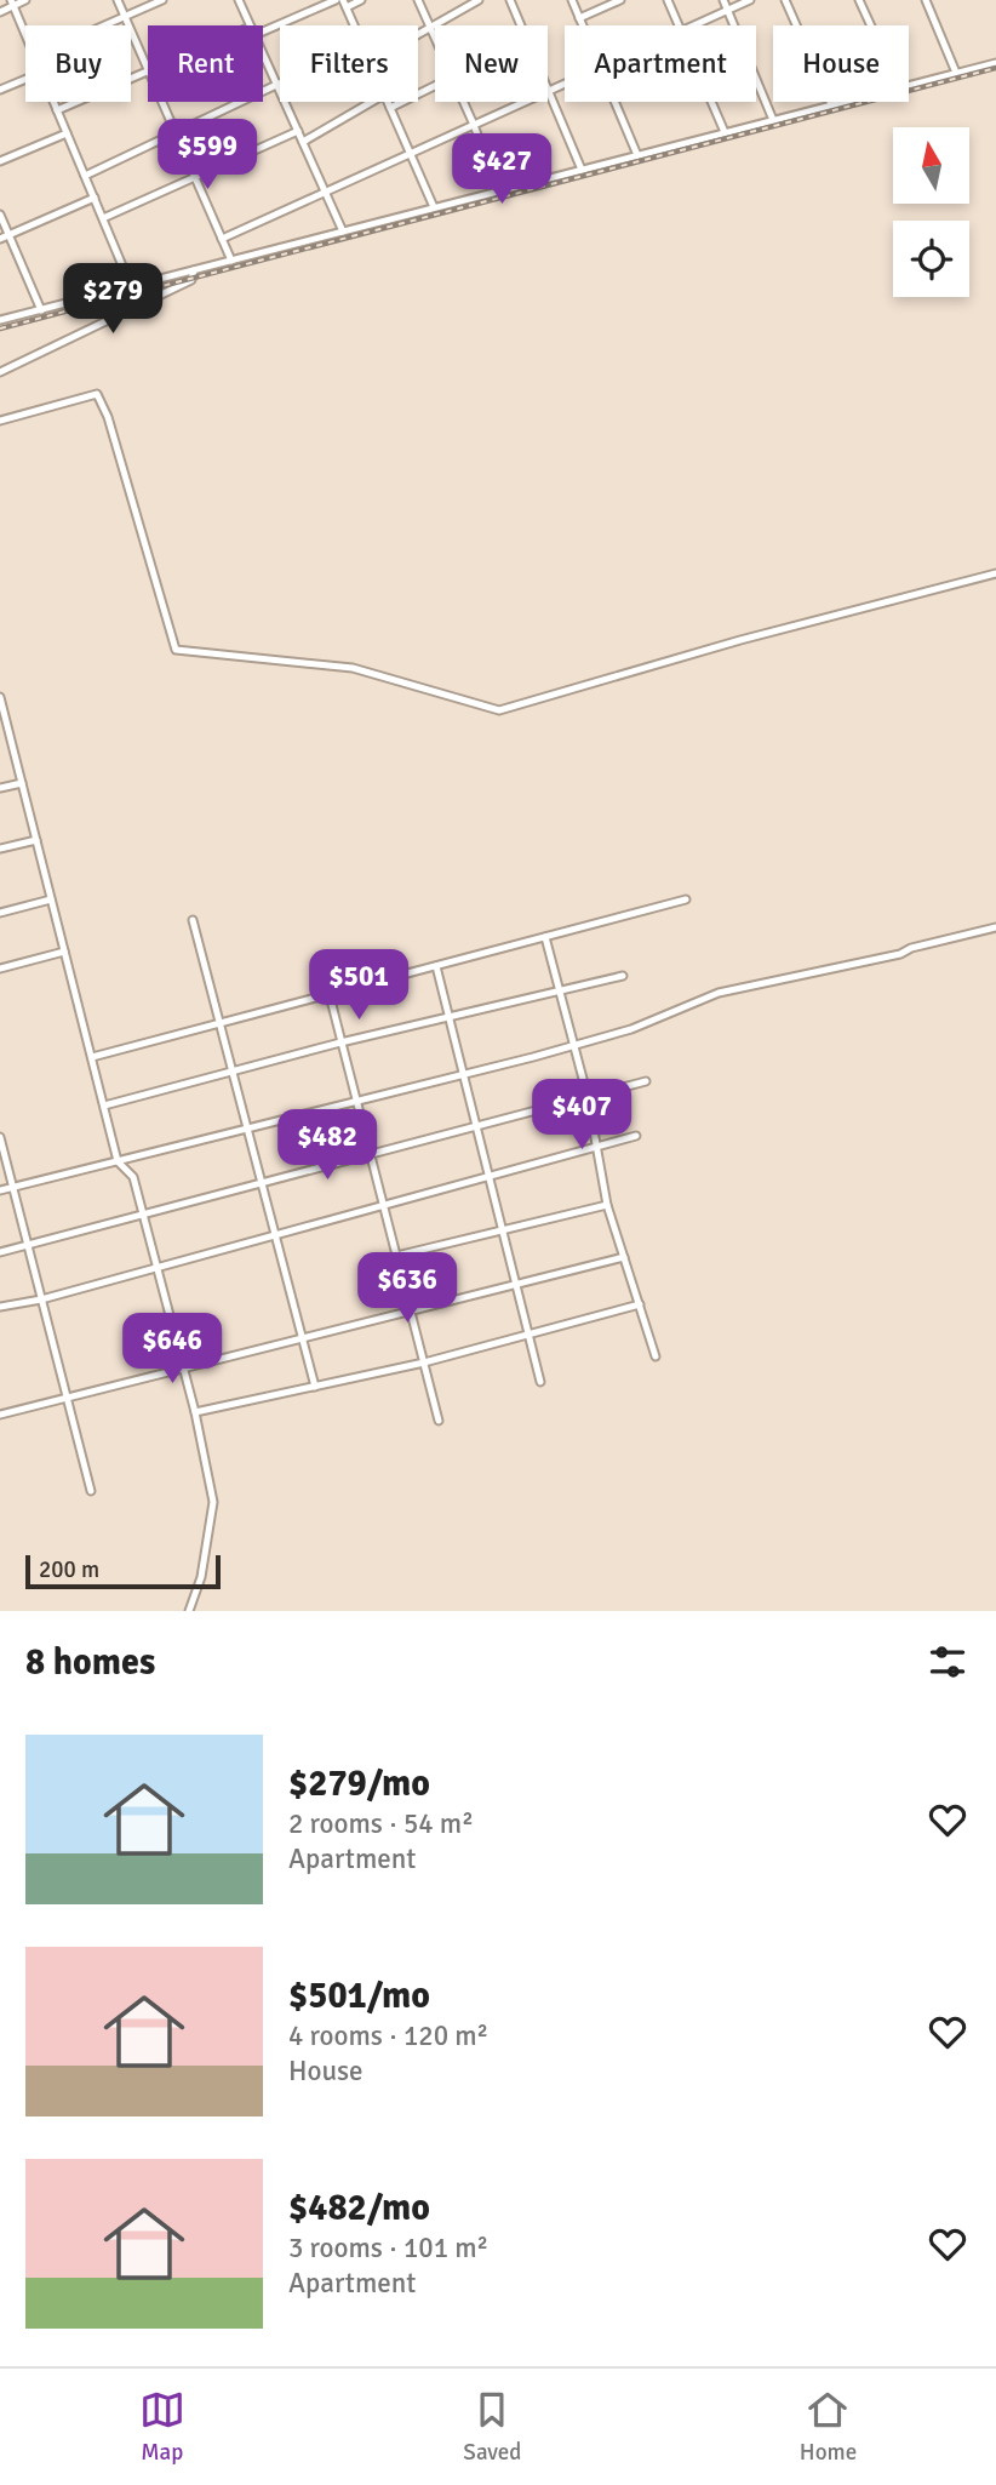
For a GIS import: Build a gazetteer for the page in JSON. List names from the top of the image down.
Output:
{
  "scale_bar": "200 m",
  "north": "top",
  "page": {
    "chip": [
      "Buy",
      "Rent",
      "Filters",
      "New",
      "Apartment",
      "House"
    ],
    "price": [
      "$599",
      "$427",
      "$279",
      "$501",
      "$407",
      "$482",
      "$636",
      "$646"
    ],
    "scale": "200 m",
    "heading": "8 homes",
    "list": [
      {
        "name": "$279/mo",
        "note": "2 rooms · 54 m² · Apartment"
      },
      {
        "name": "$501/mo",
        "note": "4 rooms · 120 m² · House"
      },
      {
        "name": "$482/mo",
        "note": "3 rooms · 101 m² · Apartment"
      }
    ],
    "tabs": ["Map", "Saved", "Home"]
  }
}
